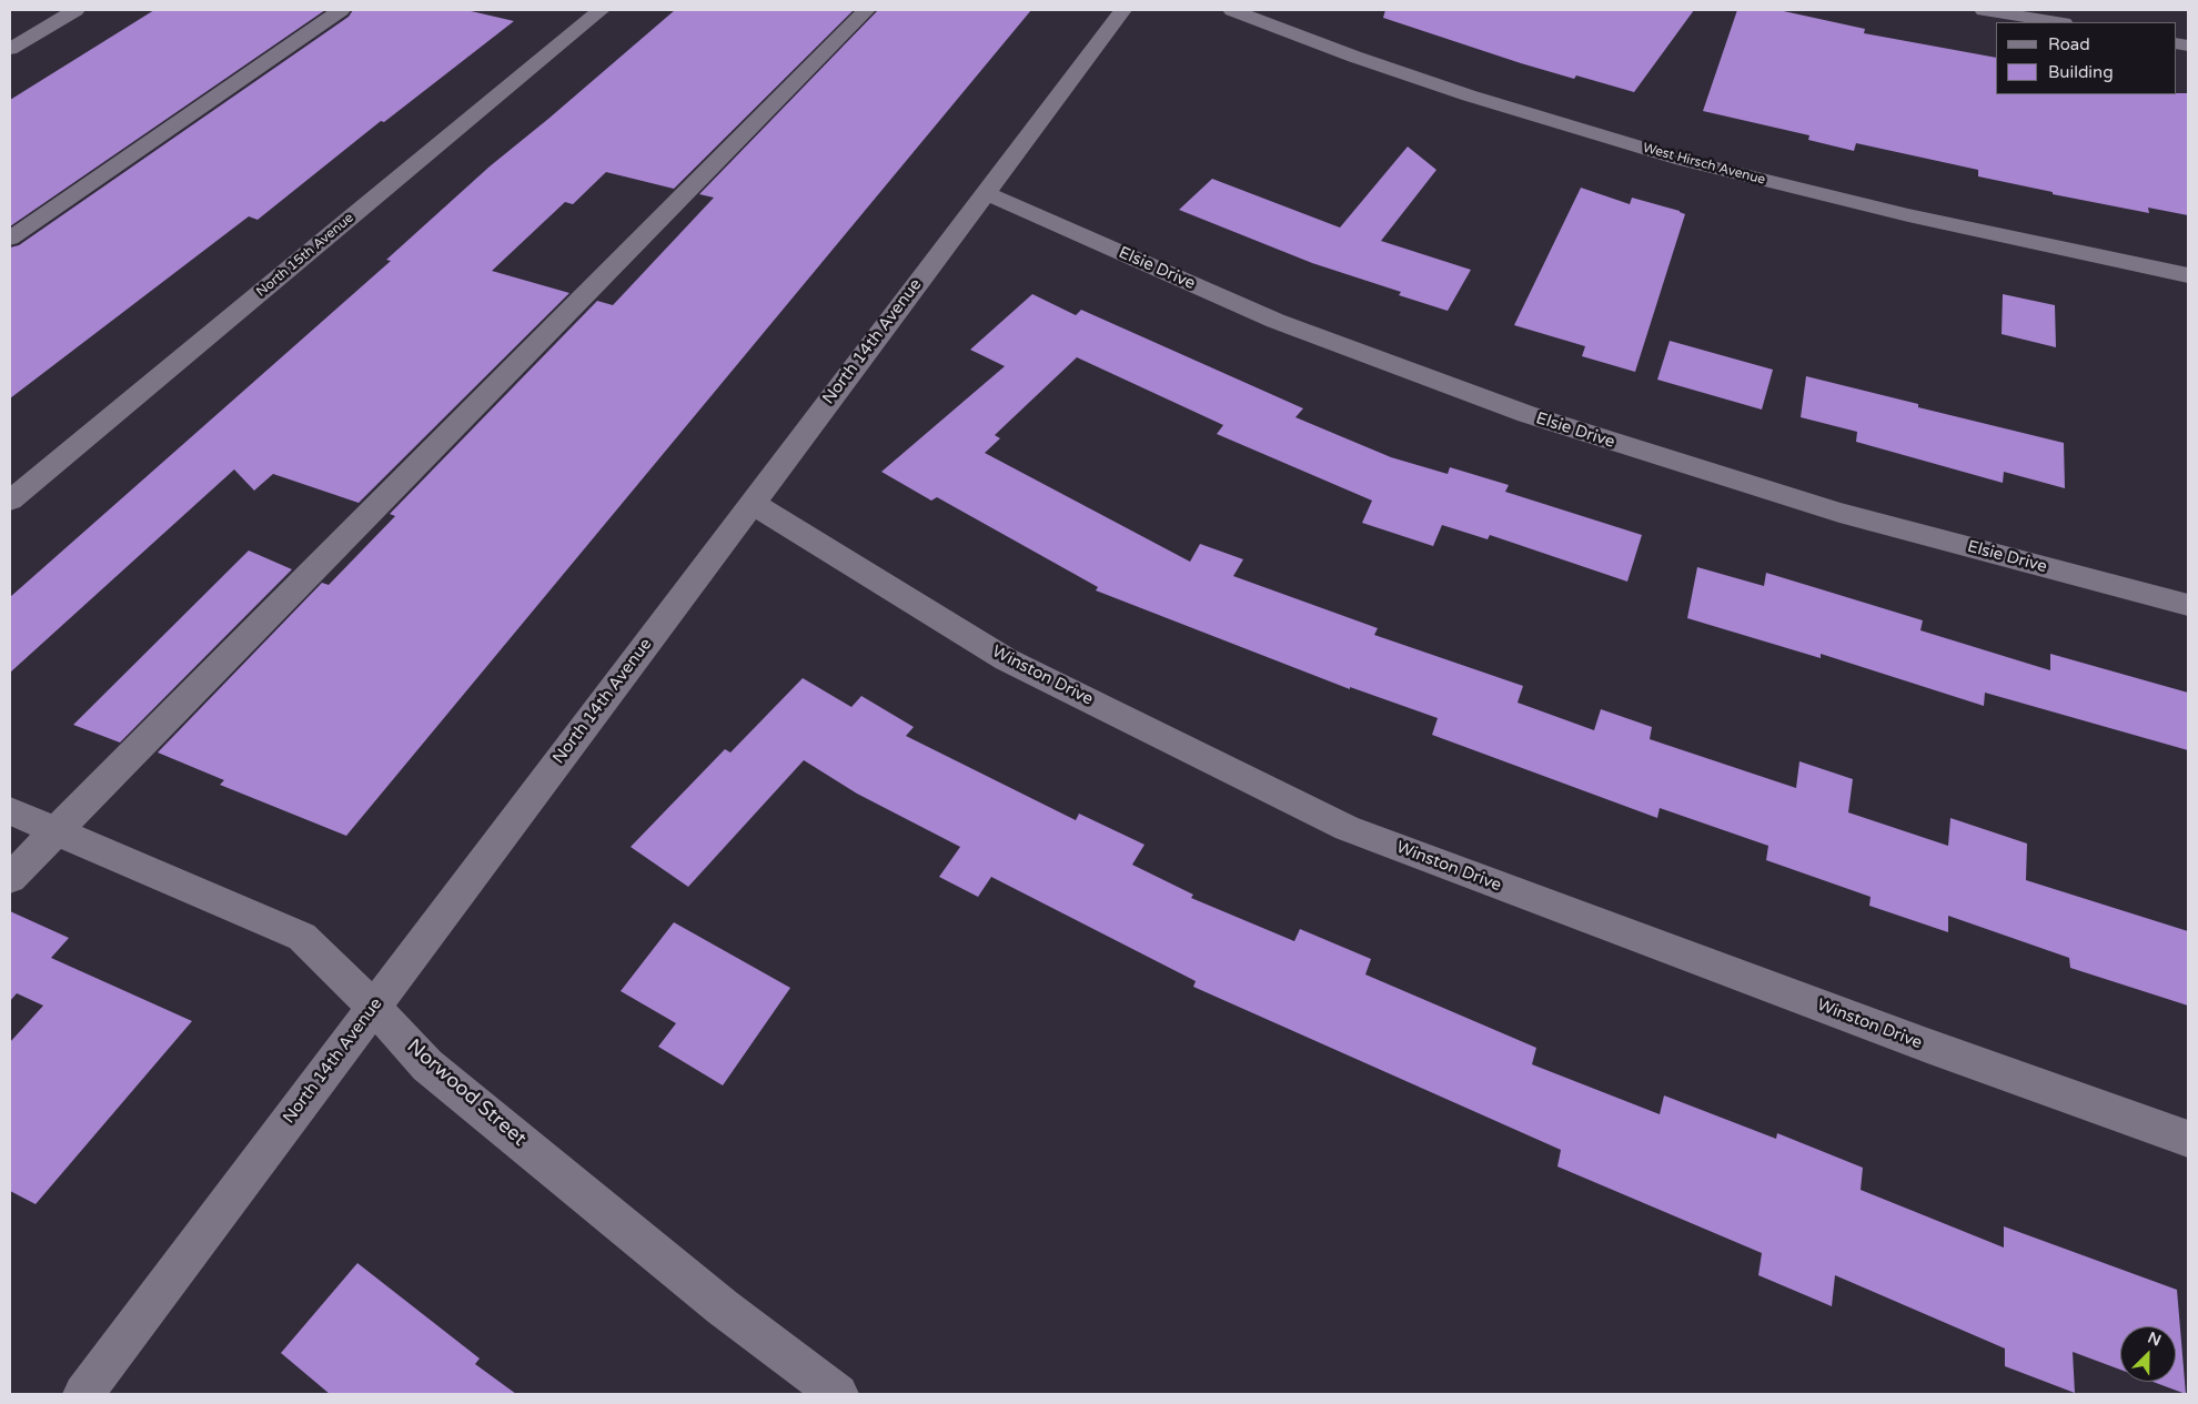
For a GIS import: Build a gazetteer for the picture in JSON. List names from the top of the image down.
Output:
{
  "streets": {
    "street": [
      "West Hirsch Avenue",
      "North 15th Avenue",
      "Elsie Drive",
      "North 14th Avenue",
      "Winston Drive",
      "Norwood Street"
    ]
  },
  "crossings": [
    ["Elsie Drive", "North 14th Avenue"],
    ["North 14th Avenue", "Winston Drive"],
    ["North 14th Avenue", "Norwood Street"]
  ],
  "legend": ["Road", "Building"],
  "north": "top right"
}
